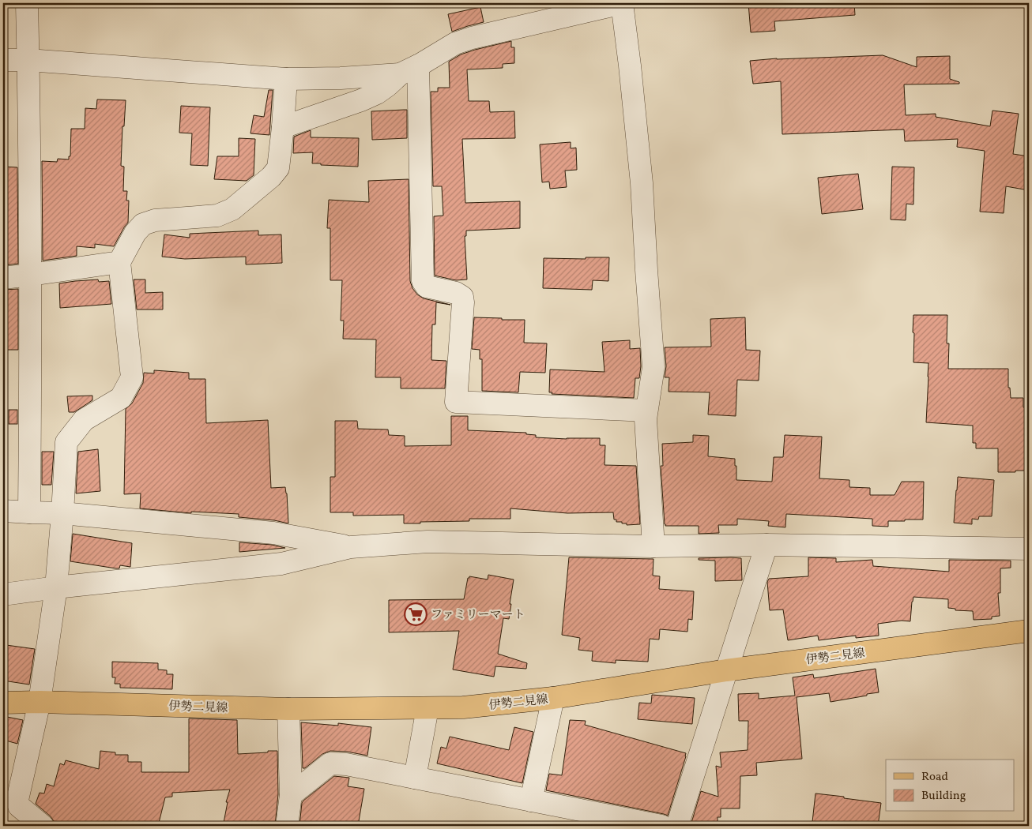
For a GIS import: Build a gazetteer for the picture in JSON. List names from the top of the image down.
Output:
{
  "streets": {
    "main road": ["伊勢二見線"]
  },
  "places": {
    "supermarket": ["ファミリーマート"]
  },
  "legend": ["Road", "Building"]
}
